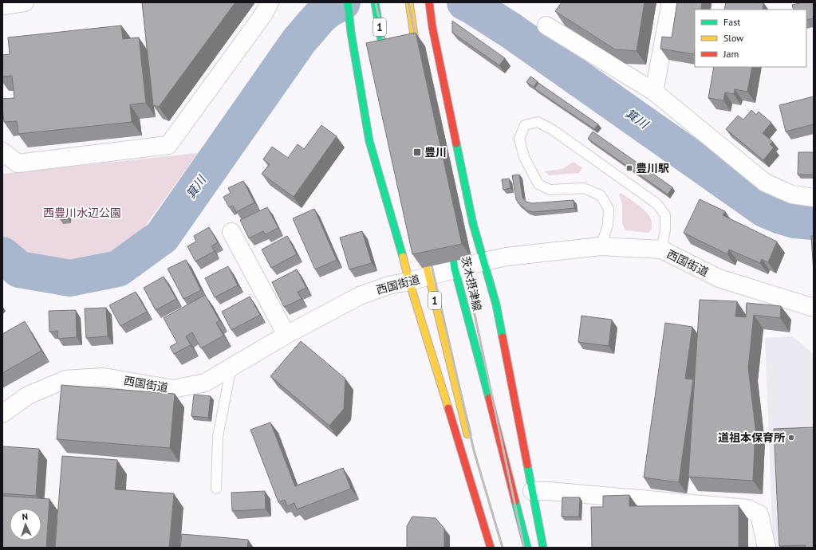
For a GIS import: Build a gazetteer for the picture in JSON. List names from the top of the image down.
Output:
{
  "streets": {
    "main road": ["1", "茨木摂津線"],
    "street": ["西国街道"]
  },
  "crossings": [
    ["1", "西国街道"],
    ["西国街道", "茨木摂津線"]
  ],
  "water": ["箕川"],
  "parks": ["西豊川水辺公園"],
  "places": {
    "transit": ["豊川", "豊川駅"],
    "other": ["道祖本保育所"]
  },
  "legend": ["Fast", "Slow", "Jam"],
  "north": "top"
}
